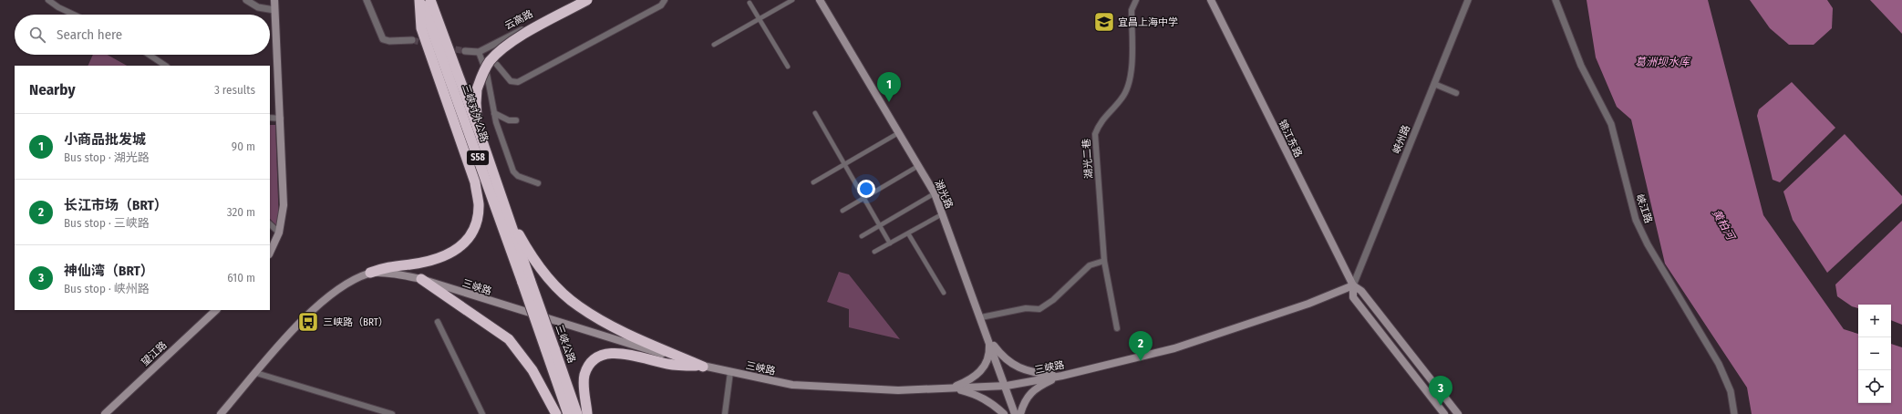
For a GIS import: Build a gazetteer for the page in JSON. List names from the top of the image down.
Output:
{
  "streets": {
    "highway": ["三峡对外公路", "S58", "三峡公路"],
    "main road": [
      "锦江东路",
      "湖光路",
      "三峡路",
      "望江路"
    ],
    "street": [
      "云高路",
      "峡州路",
      "湖光二巷",
      "峡江路"
    ]
  },
  "crossings": [
    ["三峡对外公路", "三峡公路"],
    ["锦江东路", "峡州路"],
    ["锦江东路", "三峡路"],
    ["峡州路", "三峡路"],
    ["湖光路", "三峡路"]
  ],
  "water": ["葛洲坝水库", "黄柏河"],
  "places": {
    "school or university": ["宜昌上海中学"],
    "bus stop": ["三峡路（BRT）"]
  },
  "page": {
    "search": "Search here",
    "heading": ["Nearby", "3 results"],
    "pins": ["1", "2", "3"],
    "list": [
      {
        "mark": "1",
        "name": "小商品批发城",
        "note": "Bus stop · 湖光路",
        "value": "90 m"
      },
      {
        "mark": "2",
        "name": "长江市场（BRT）",
        "note": "Bus stop · 三峡路",
        "value": "320 m"
      },
      {
        "mark": "3",
        "name": "神仙湾（BRT）",
        "note": "Bus stop · 峡州路",
        "value": "610 m"
      }
    ],
    "map_buttons": ["+", "−"]
  }
}
